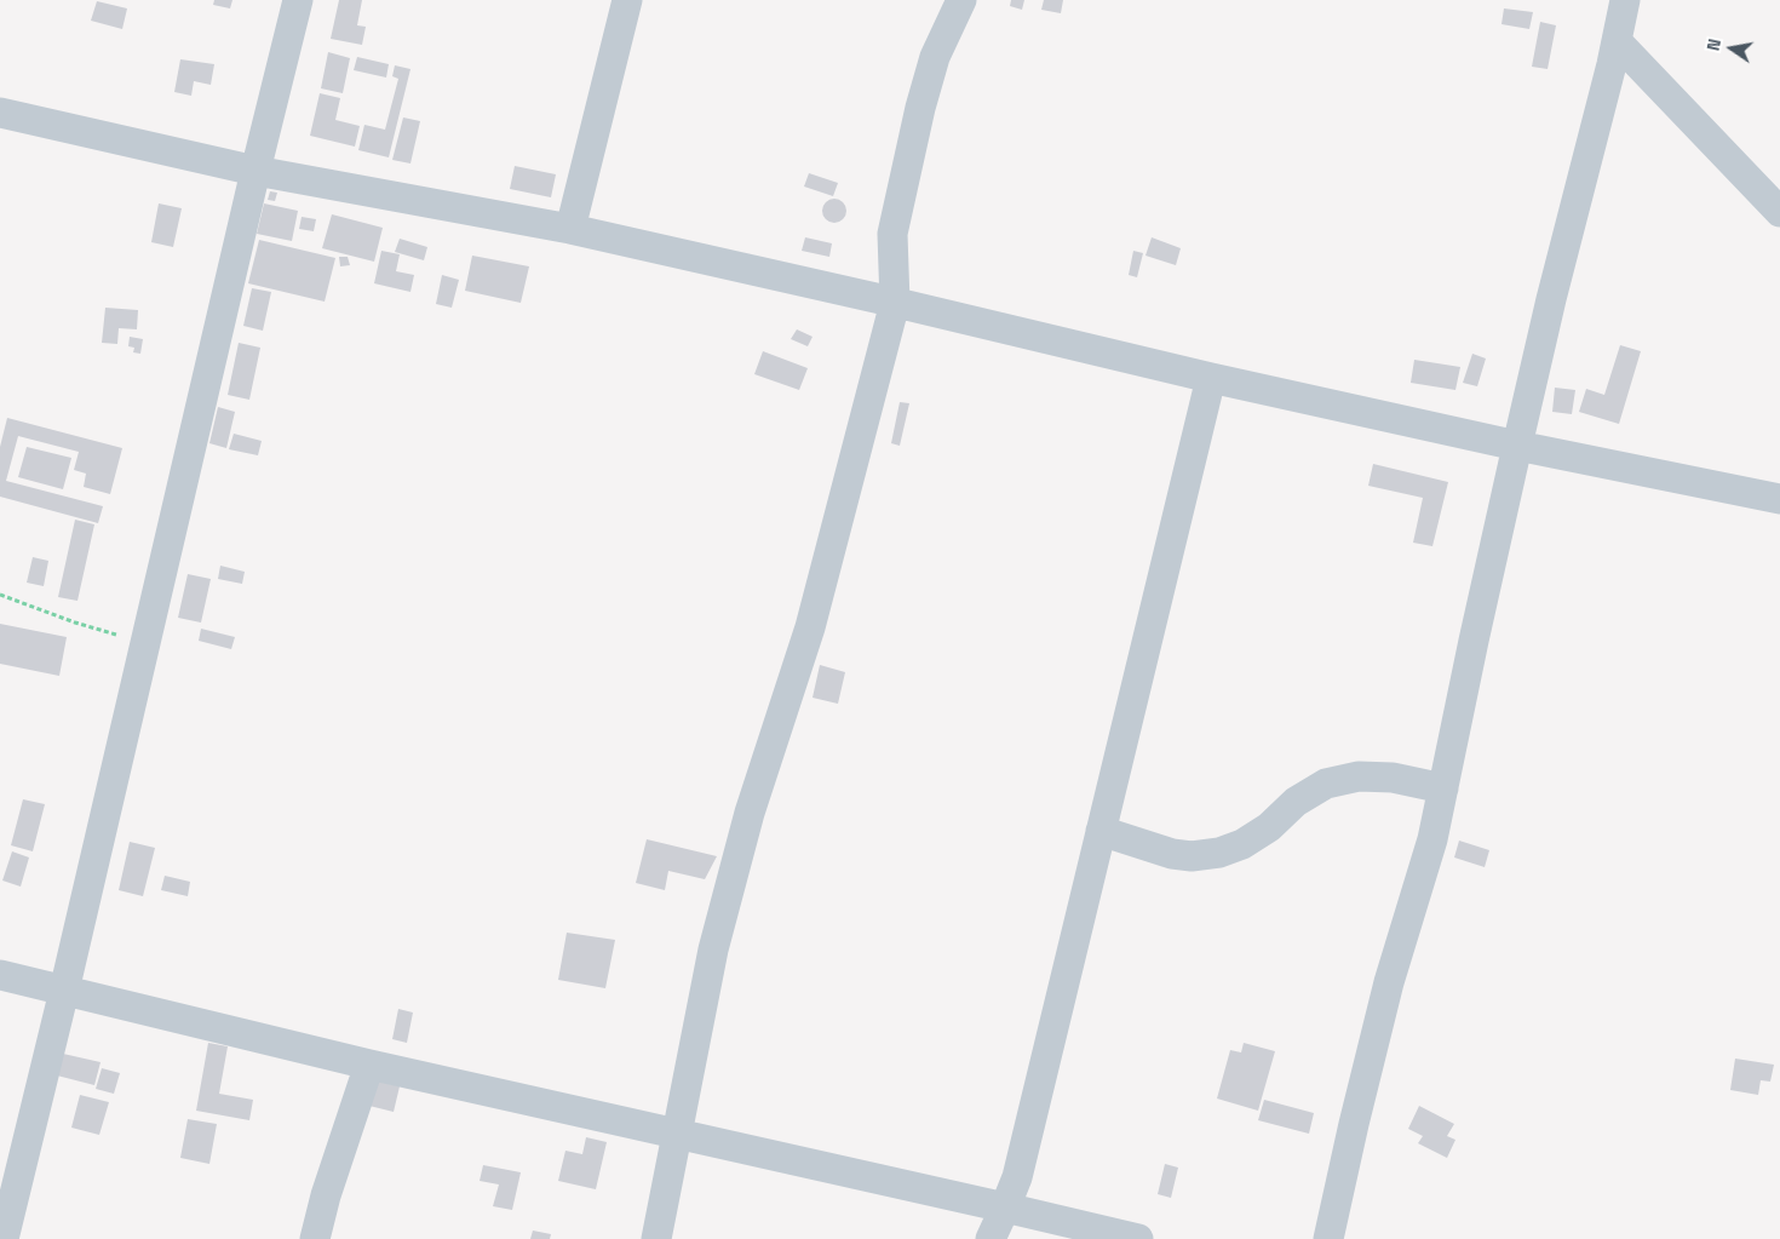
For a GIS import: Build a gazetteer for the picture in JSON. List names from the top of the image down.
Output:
{
  "north": "left"
}
